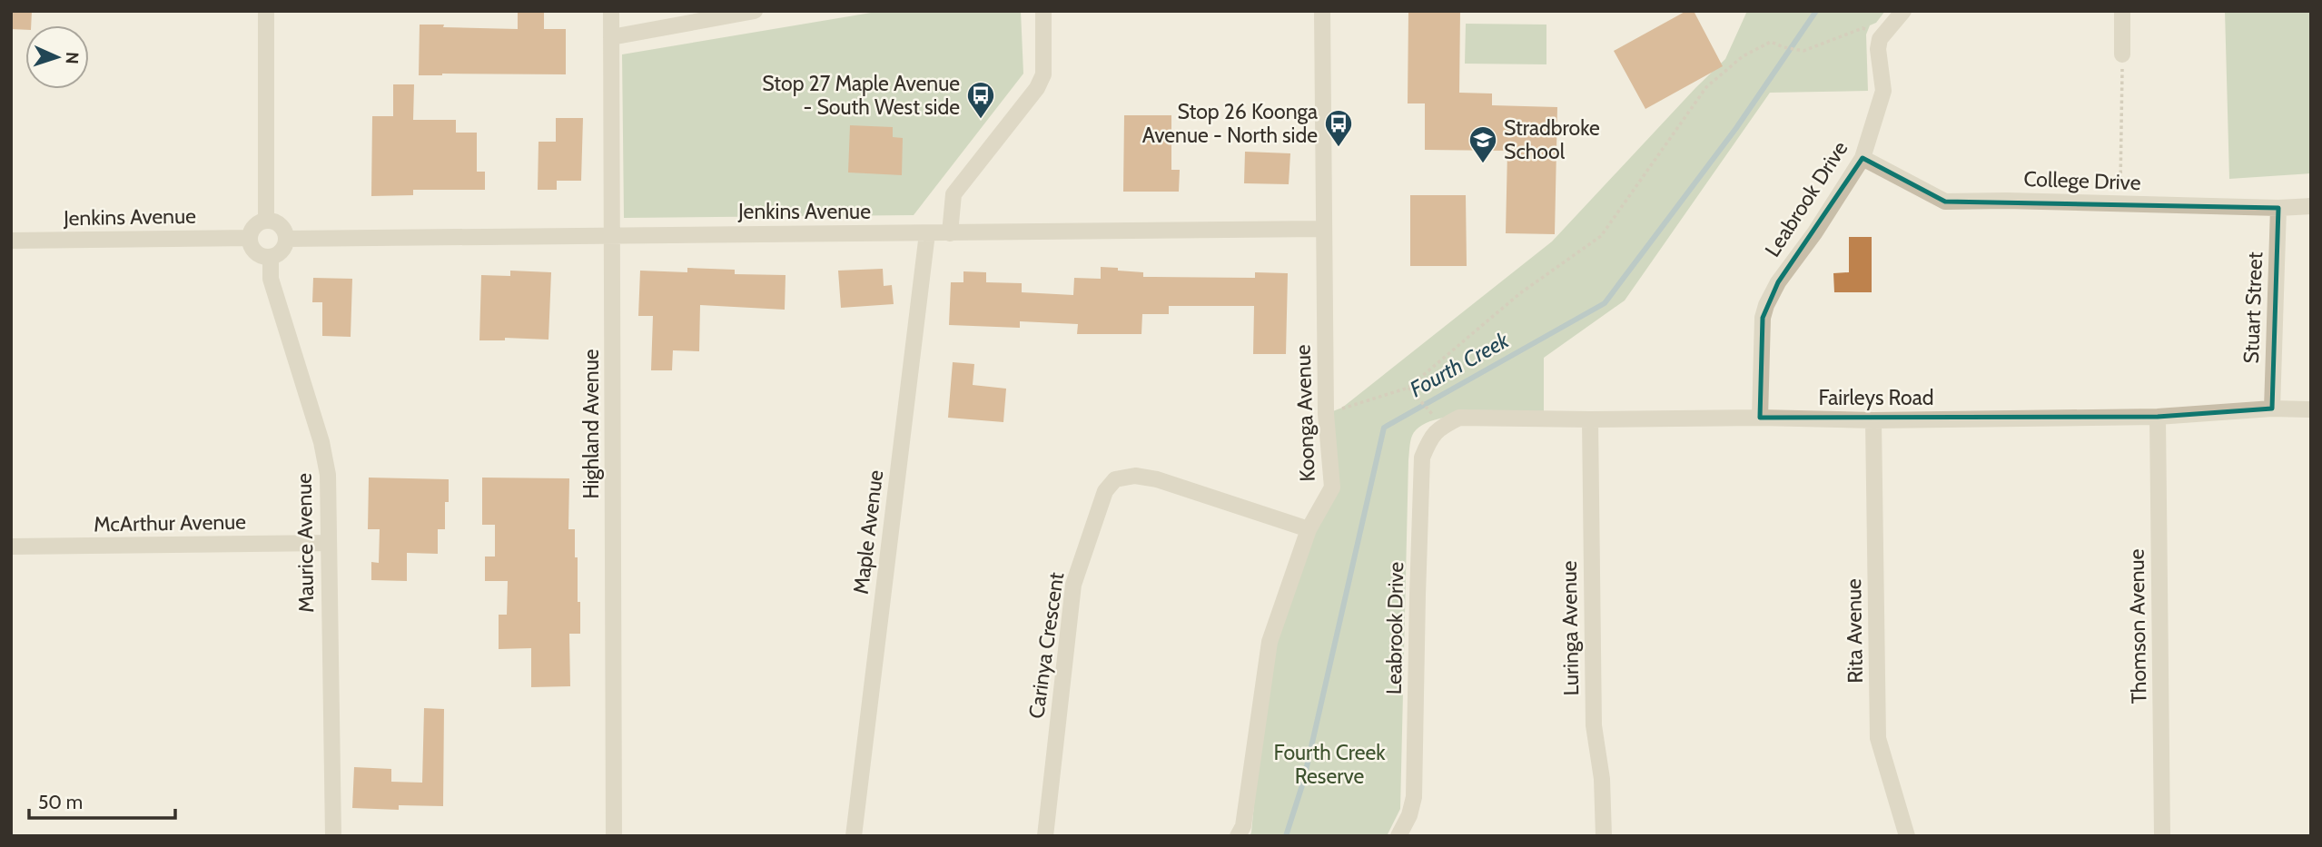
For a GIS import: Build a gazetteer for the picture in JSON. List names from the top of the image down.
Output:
{
  "streets": {
    "street": [
      "College Drive",
      "Leabrook Drive",
      "Jenkins Avenue",
      "Stuart Street",
      "Fairleys Road",
      "Koonga Avenue",
      "Highland Avenue",
      "McArthur Avenue",
      "Maple Avenue",
      "Maurice Avenue",
      "Thomson Avenue",
      "Luringa Avenue",
      "Rita Avenue",
      "Carinya Crescent"
    ]
  },
  "crossings": [
    ["College Drive", "Leabrook Drive"],
    ["College Drive", "Stuart Street"],
    ["Leabrook Drive", "Fairleys Road"],
    ["Jenkins Avenue", "Koonga Avenue"],
    ["Jenkins Avenue", "Highland Avenue"],
    ["Jenkins Avenue", "Maple Avenue"],
    ["Jenkins Avenue", "Maurice Avenue"],
    ["Stuart Street", "Fairleys Road"],
    ["Fairleys Road", "Thomson Avenue"],
    ["Fairleys Road", "Luringa Avenue"],
    ["Fairleys Road", "Rita Avenue"],
    ["Koonga Avenue", "Carinya Crescent"],
    ["McArthur Avenue", "Maurice Avenue"]
  ],
  "water": ["Fourth Creek"],
  "parks": ["Fourth Creek Reserve"],
  "places": {
    "bus stop": ["Stop 27 Maple Avenue - South West side", "Stop 26 Koonga Avenue - North side"],
    "school or university": ["Stradbroke School"]
  },
  "scale_bar": "50 m",
  "north": "right"
}
